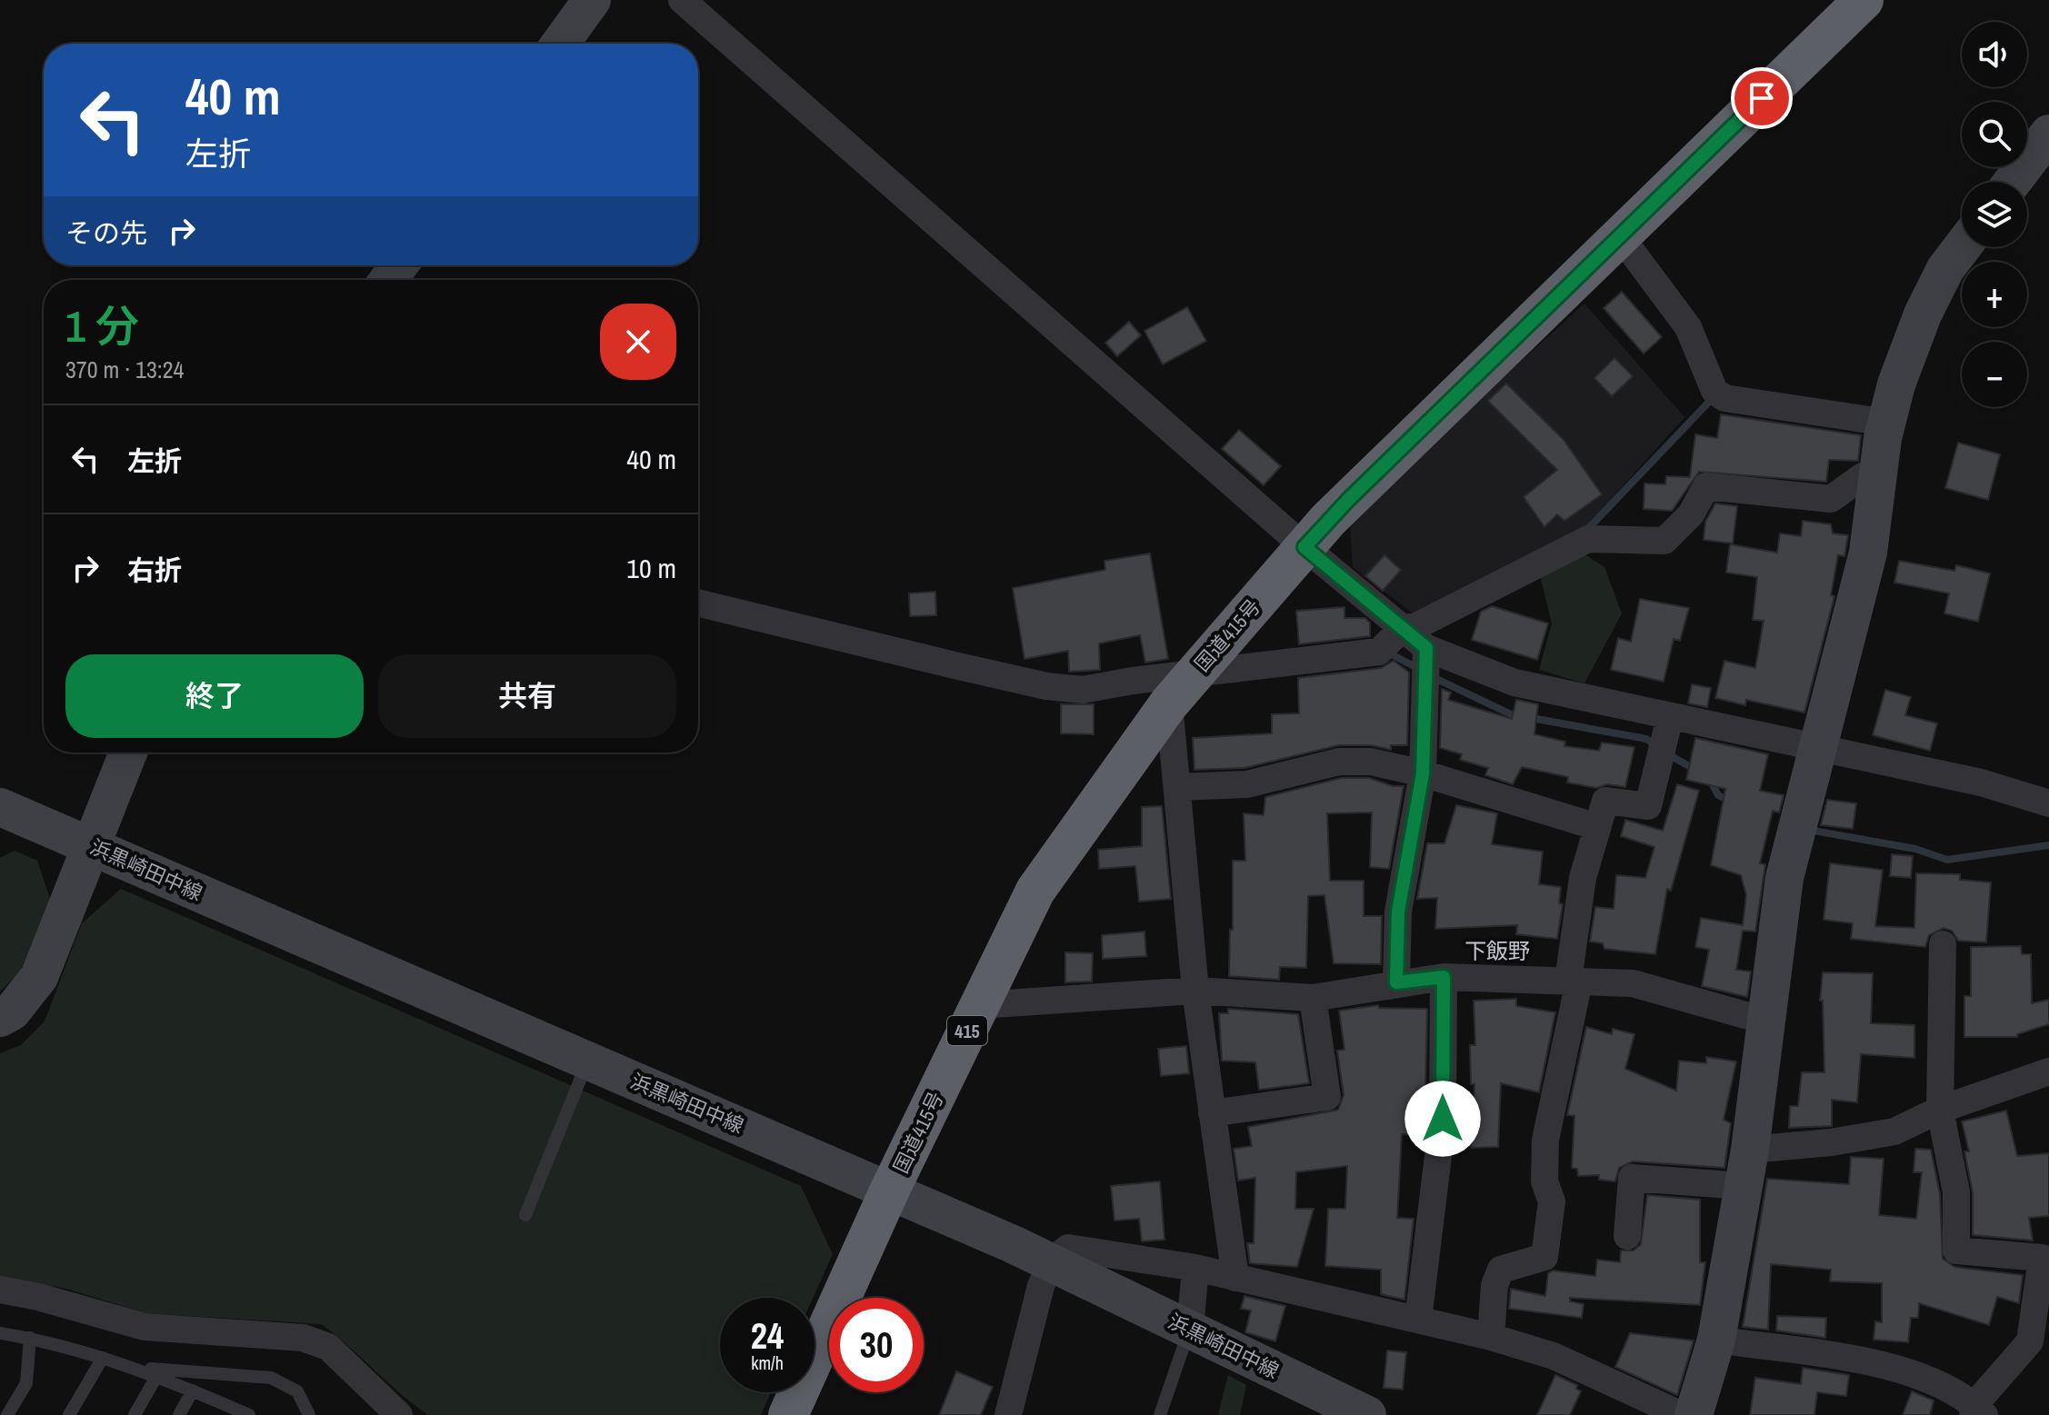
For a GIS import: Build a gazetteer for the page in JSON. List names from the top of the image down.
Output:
{
  "streets": {
    "highway": ["国道415号", "415"],
    "street": ["浜黒崎田中線"]
  },
  "crossings": [
    ["国道415号", "浜黒崎田中線"]
  ],
  "districts": ["下飯野"],
  "page": {
    "map_buttons": ["+", "−"],
    "turn": ["40 m", "左折"],
    "then": "その先",
    "heading": ["1 分", "370 m · 13:24"],
    "list": [
      {
        "name": "左折",
        "value": "40 m"
      },
      {
        "name": "右折",
        "value": "10 m"
      }
    ],
    "buttons": ["終了", "共有"],
    "speed": "24 km/h",
    "limit": "30"
  }
}
